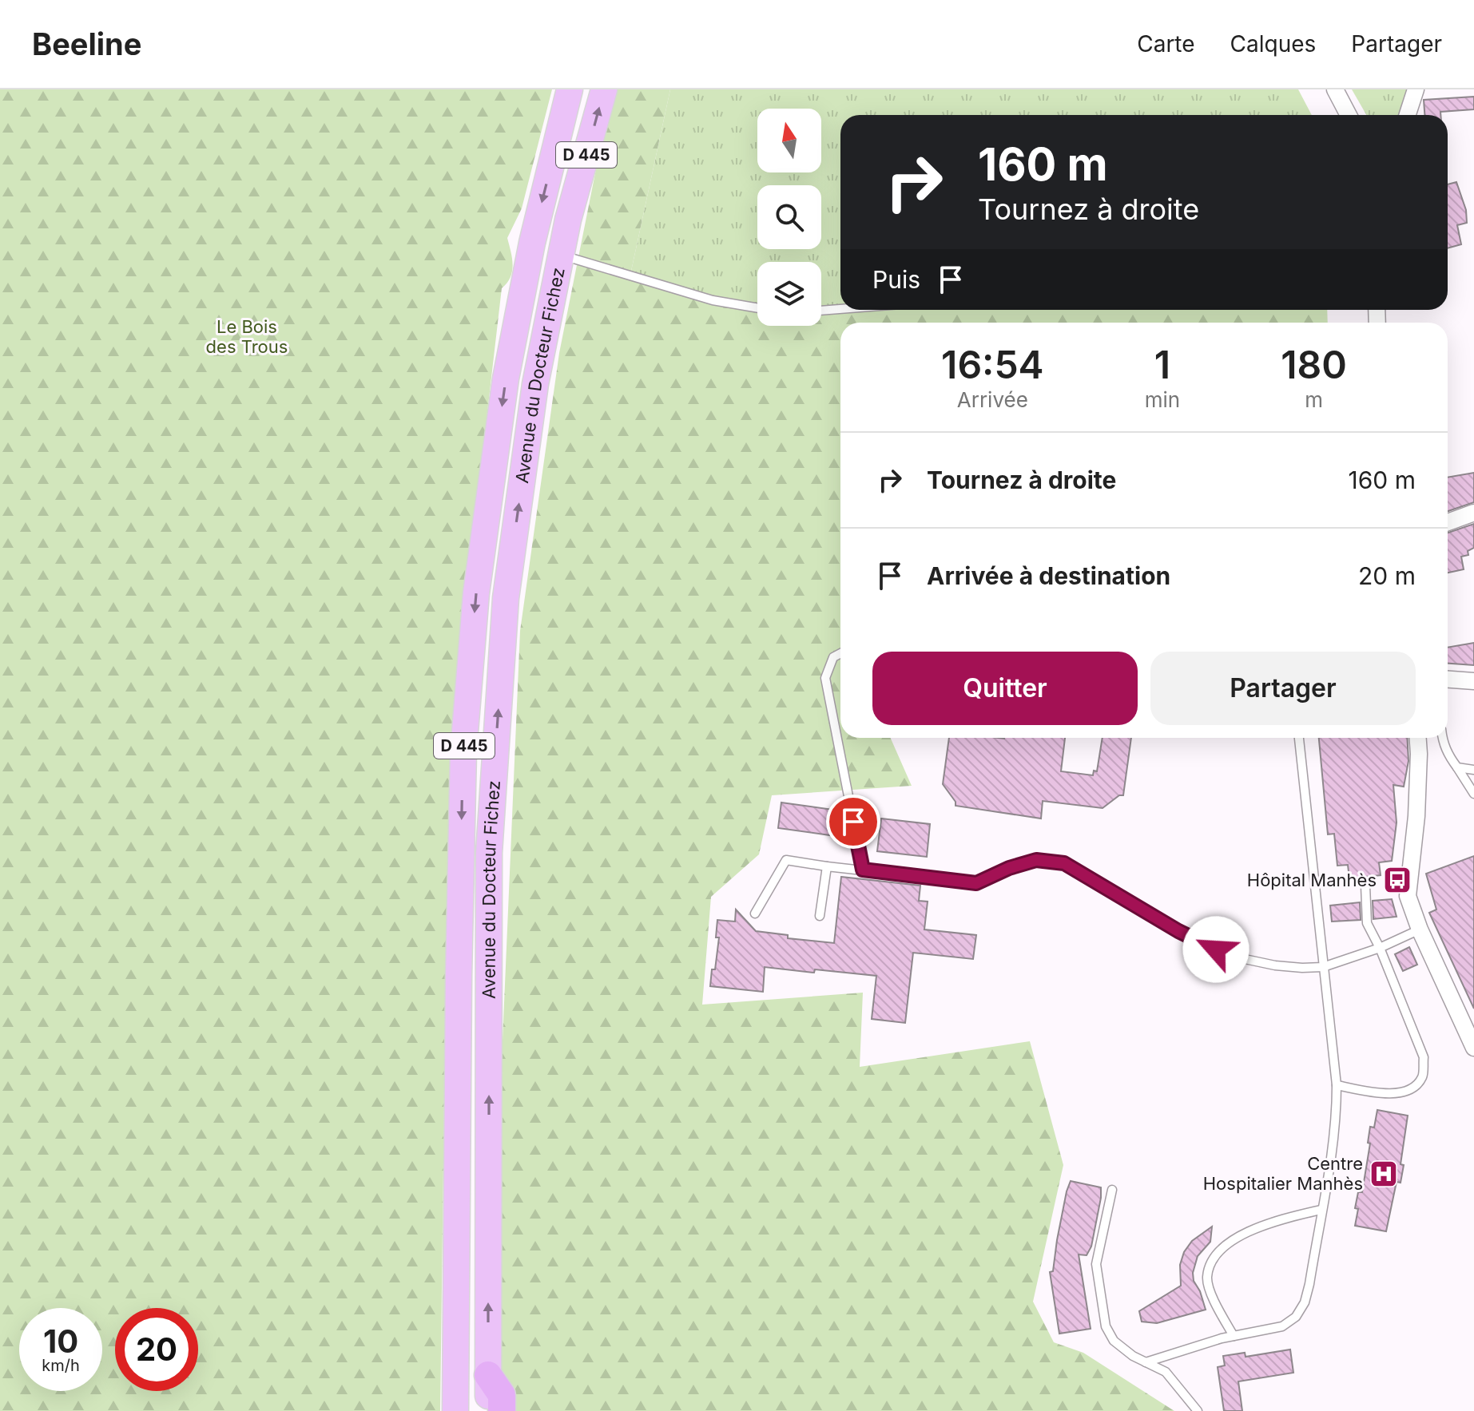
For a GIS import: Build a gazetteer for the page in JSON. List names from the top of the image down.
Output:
{
  "streets": {
    "main road": ["D 445", "Avenue du Docteur Fichez"]
  },
  "crossings": [
    ["D 445", "Avenue du Docteur Fichez"]
  ],
  "parks": ["Le Bois des Trous"],
  "places": {
    "bus stop": ["Hôpital Manhès"],
    "hospital": ["Centre Hospitalier Manhès"]
  },
  "north": "top",
  "page": {
    "header": "Beeline",
    "nav": ["Carte", "Calques", "Partager"],
    "turn": ["160 m", "Tournez à droite"],
    "then": "Puis",
    "eta": [
      "16:54",
      "Arrivée",
      "1",
      "min",
      "180",
      "m"
    ],
    "list": [
      {
        "name": "Tournez à droite",
        "value": "160 m"
      },
      {
        "name": "Arrivée à destination",
        "value": "20 m"
      }
    ],
    "buttons": ["Quitter", "Partager"],
    "speed": "10 km/h",
    "limit": "20"
  }
}
